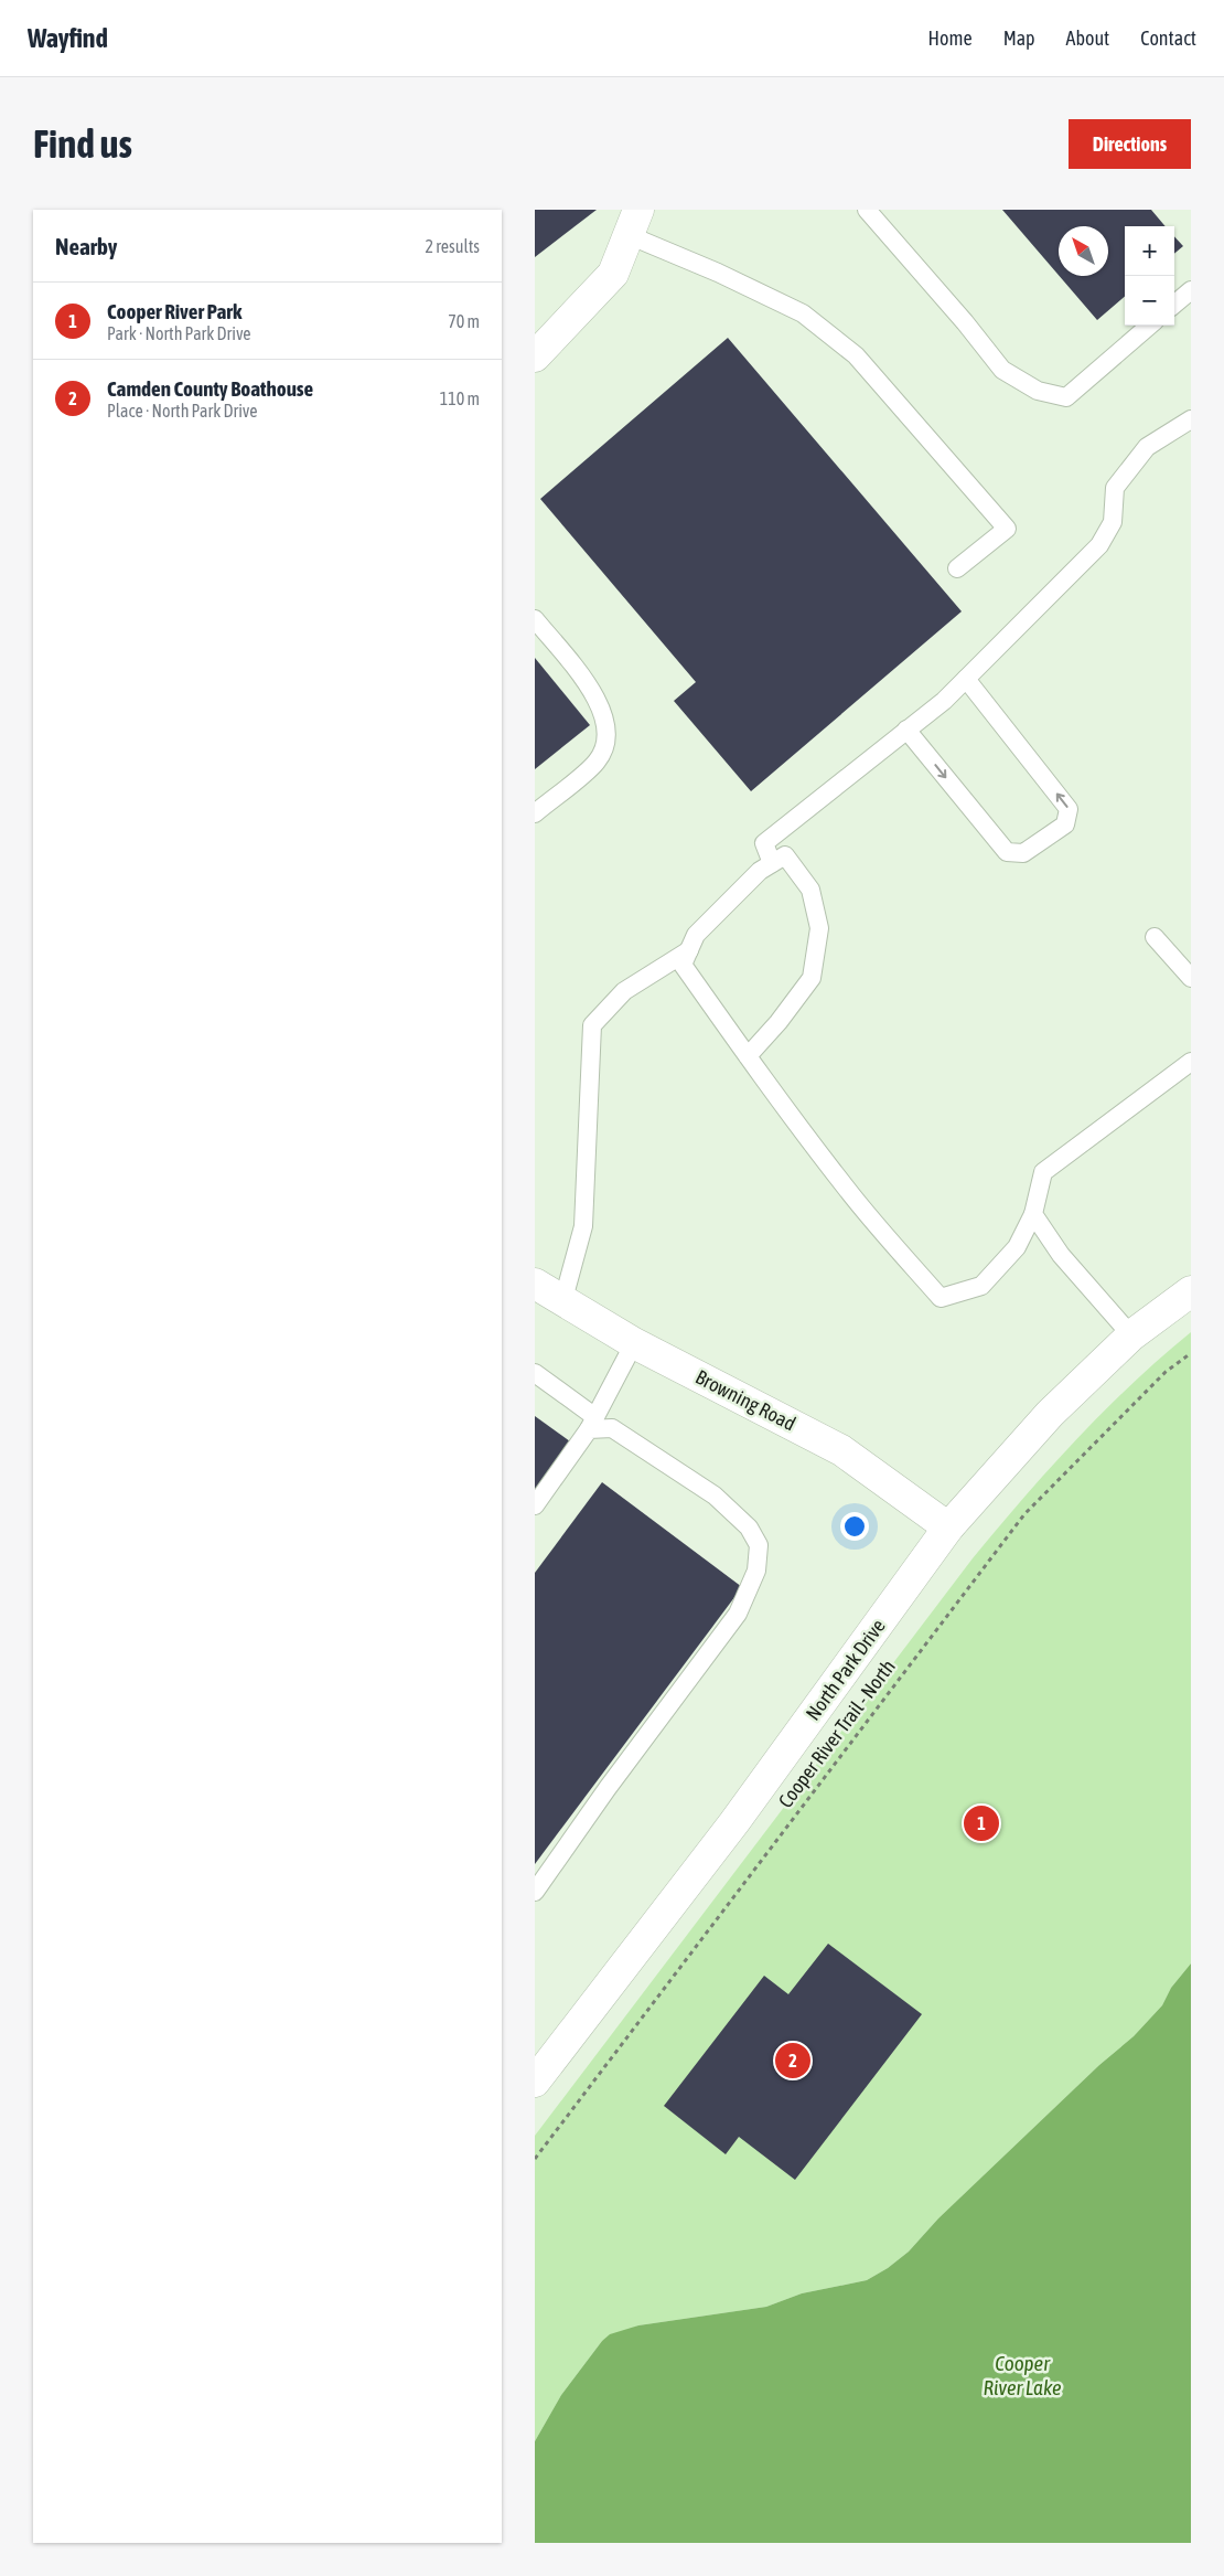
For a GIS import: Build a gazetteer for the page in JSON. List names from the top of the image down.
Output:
{
  "streets": {
    "street": ["Browning Road", "North Park Drive"],
    "path": ["Cooper River Trail - North"]
  },
  "crossings": [
    ["Browning Road", "North Park Drive"]
  ],
  "water": ["Cooper River Lake"],
  "north": "top left",
  "page": {
    "header": "Wayfind",
    "nav": [
      "Home",
      "Map",
      "About",
      "Contact"
    ],
    "buttons": "Directions",
    "title": "Find us",
    "heading": ["Nearby", "2 results"],
    "map_buttons": ["+", "−"],
    "list": [
      {
        "mark": "1",
        "name": "Cooper River Park",
        "note": "Park · North Park Drive",
        "value": "70 m"
      },
      {
        "mark": "2",
        "name": "Camden County Boathouse",
        "note": "Place · North Park Drive",
        "value": "110 m"
      }
    ],
    "pins": ["1", "2"]
  }
}
